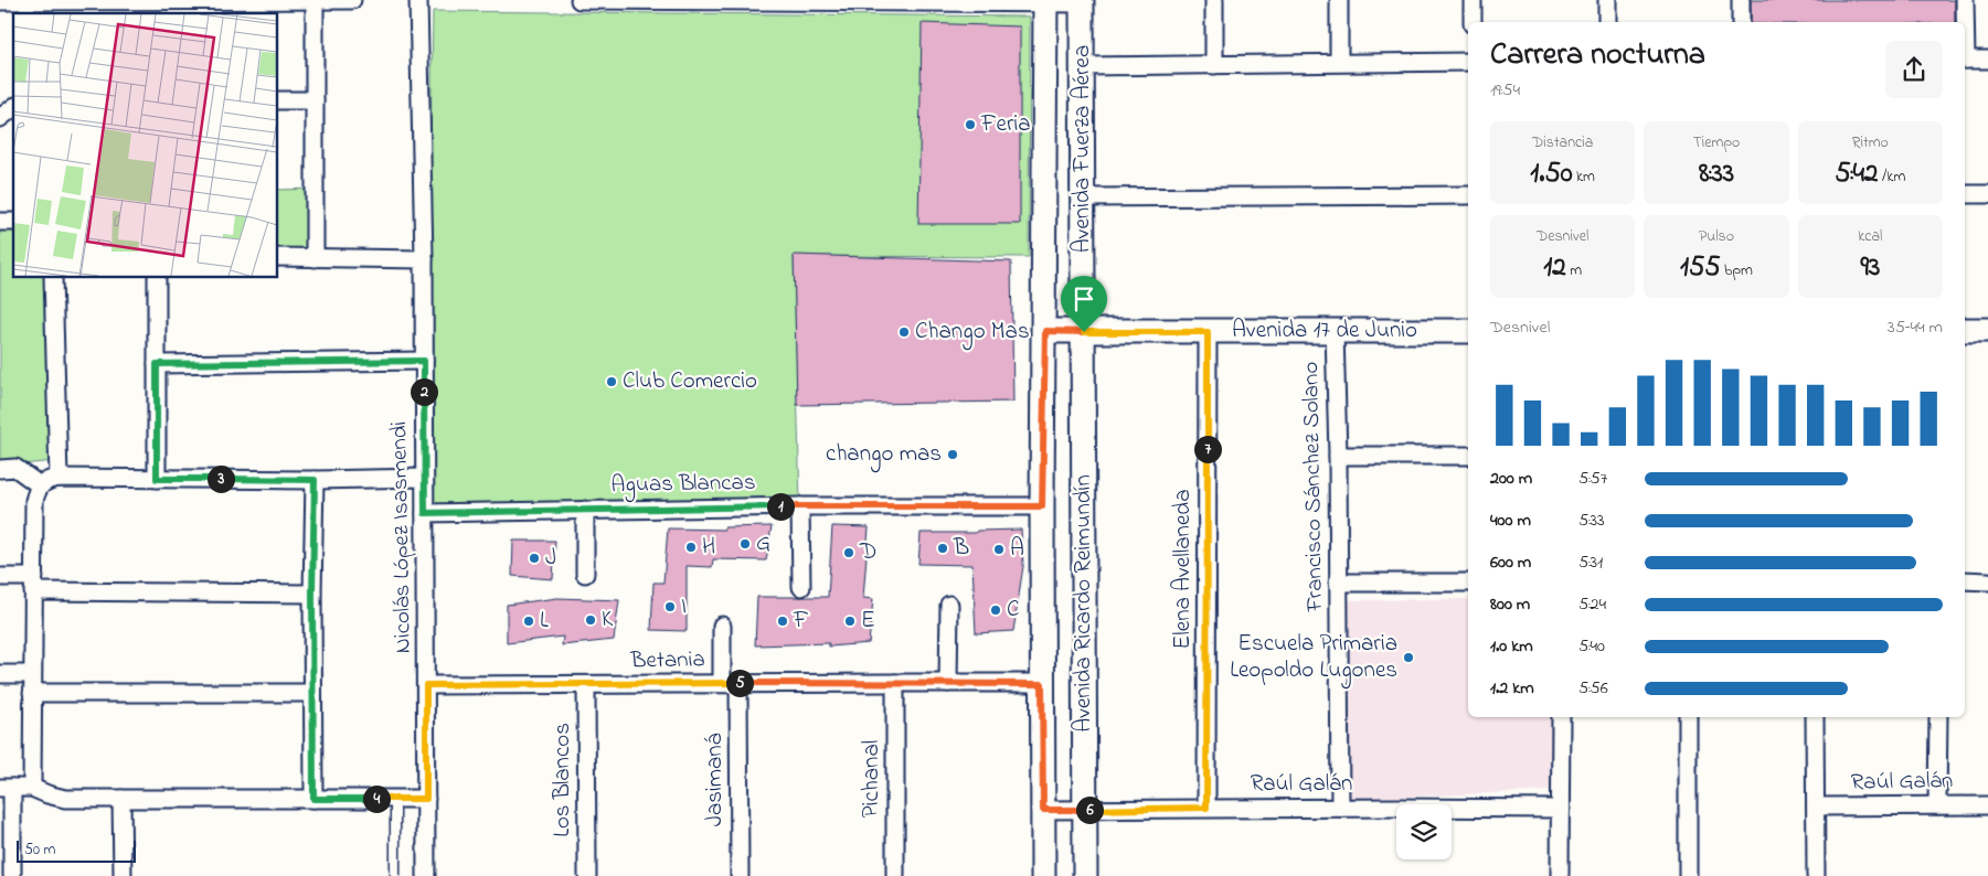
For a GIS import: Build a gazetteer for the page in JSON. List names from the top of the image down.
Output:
{
  "streets": {
    "street": [
      "Avenida Fuerza Aérea",
      "Avenida 17 de Junio",
      "Aguas Blancas",
      "Francisco Sánchez Solano",
      "Nicolás López Isasmendi",
      "Elena Avellaneda",
      "Avenida Ricardo Reimundín",
      "Betania",
      "Pichanal",
      "Los Blancos",
      "Jasimaná",
      "Raúl Galán"
    ]
  },
  "crossings": [
    ["Avenida Fuerza Aérea", "Avenida 17 de Junio"],
    ["Avenida Fuerza Aérea", "Avenida Ricardo Reimundín"],
    ["Avenida 17 de Junio", "Francisco Sánchez Solano"],
    ["Avenida 17 de Junio", "Elena Avellaneda"],
    ["Avenida 17 de Junio", "Avenida Ricardo Reimundín"],
    ["Aguas Blancas", "Nicolás López Isasmendi"],
    ["Aguas Blancas", "Avenida Ricardo Reimundín"],
    ["Francisco Sánchez Solano", "Raúl Galán"],
    ["Nicolás López Isasmendi", "Betania"],
    ["Elena Avellaneda", "Raúl Galán"],
    ["Avenida Ricardo Reimundín", "Betania"],
    ["Avenida Ricardo Reimundín", "Raúl Galán"],
    ["Betania", "Pichanal"],
    ["Betania", "Los Blancos"],
    ["Betania", "Jasimaná"]
  ],
  "places": [
    "Feria",
    "Chango Mas",
    "Club Comercio",
    "chango mas",
    "G",
    "H",
    "B",
    "A",
    "D",
    "J",
    "I",
    "C",
    "K",
    "L",
    "F",
    "E",
    "Escuela Primaria Leopoldo Lugones"
  ],
  "scale_bar": "50 m",
  "page": {
    "heading": ["Carrera nocturna", "19:54"],
    "stats": [
      ["Distancia", "1.50 km"],
      ["Tiempo", "8:33"],
      ["Ritmo", "5:42 /km"],
      ["Desnivel", "12 m"],
      ["Pulso", "155 bpm"],
      ["kcal", "93"]
    ],
    "chart": ["Desnivel", "35–44 m"],
    "pins": [
      "2",
      "7",
      "3",
      "1",
      "5",
      "4",
      "6"
    ],
    "list": [
      {
        "name": "200 m",
        "note": "5:57"
      },
      {
        "name": "400 m",
        "note": "5:33"
      },
      {
        "name": "600 m",
        "note": "5:31"
      },
      {
        "name": "800 m",
        "note": "5:24"
      },
      {
        "name": "1.0 km",
        "note": "5:40"
      },
      {
        "name": "1.2 km",
        "note": "5:56"
      }
    ],
    "scale": "50 m"
  }
}
